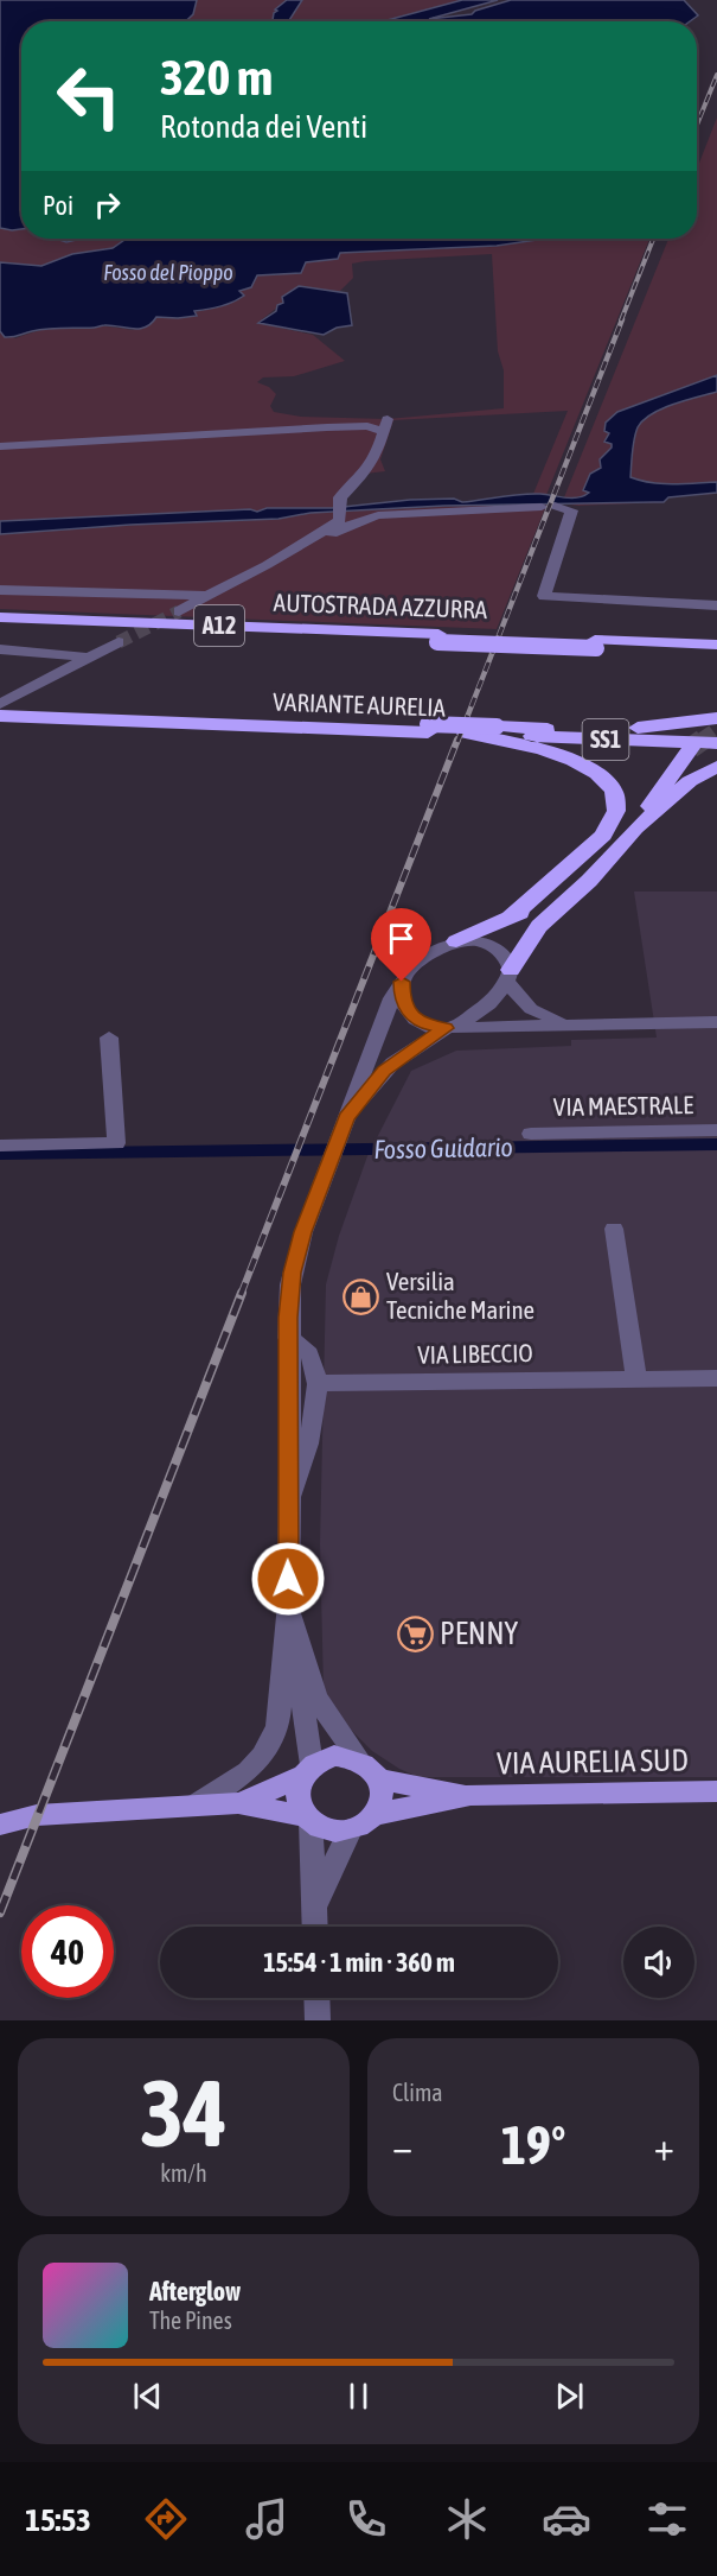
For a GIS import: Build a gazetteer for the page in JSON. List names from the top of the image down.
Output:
{
  "streets": {
    "highway": [
      "AUTOSTRADA AZZURRA",
      "A12",
      "VARIANTE AURELIA",
      "SS1"
    ],
    "main road": ["VIA AURELIA SUD"],
    "street": ["VIA MAESTRALE", "VIA LIBECCIO"]
  },
  "water": ["Fosso del Pioppo", "Fosso Guidario"],
  "places": {
    "shop": ["Versilia Tecniche Marine"],
    "supermarket": ["PENNY"]
  },
  "page": {
    "turn": ["320 m", "Rotonda dei Venti"],
    "then": "Poi",
    "limit": "40",
    "trip": "15:54 · 1 min · 360 m",
    "tile": [
      ["34", "km/h"],
      "Clima"
    ],
    "heat": ["−", "19°", "+"],
    "song": ["Afterglow", "The Pines"],
    "tabs": "15:53"
  }
}
